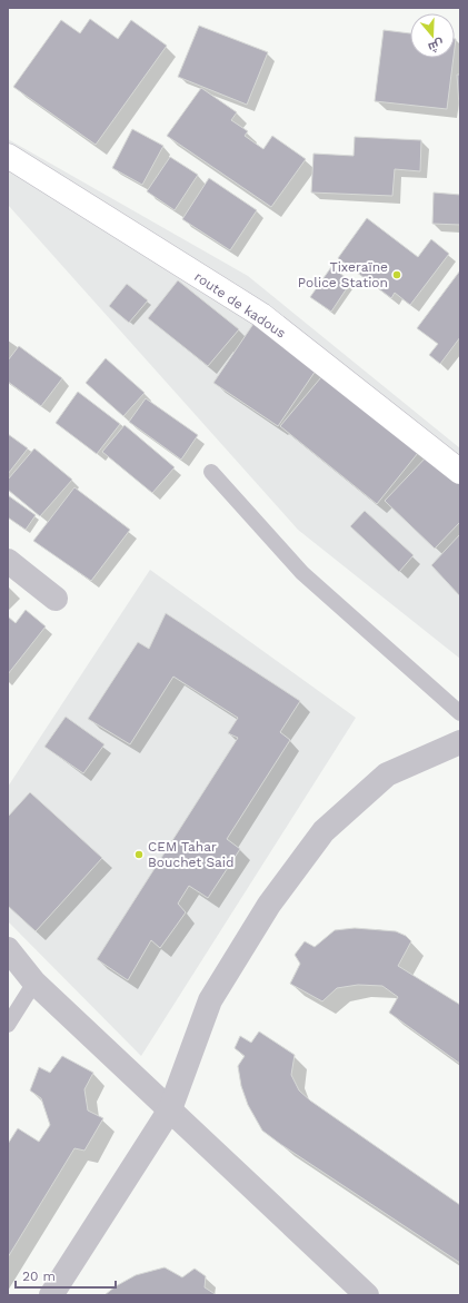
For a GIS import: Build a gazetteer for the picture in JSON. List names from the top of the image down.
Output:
{
  "streets": {
    "main road": ["route de kadous"]
  },
  "places": ["Tixeraïne Police Station", "CEM Tahar Bouchet Said"],
  "scale_bar": "20 m",
  "north": "bottom"
}
